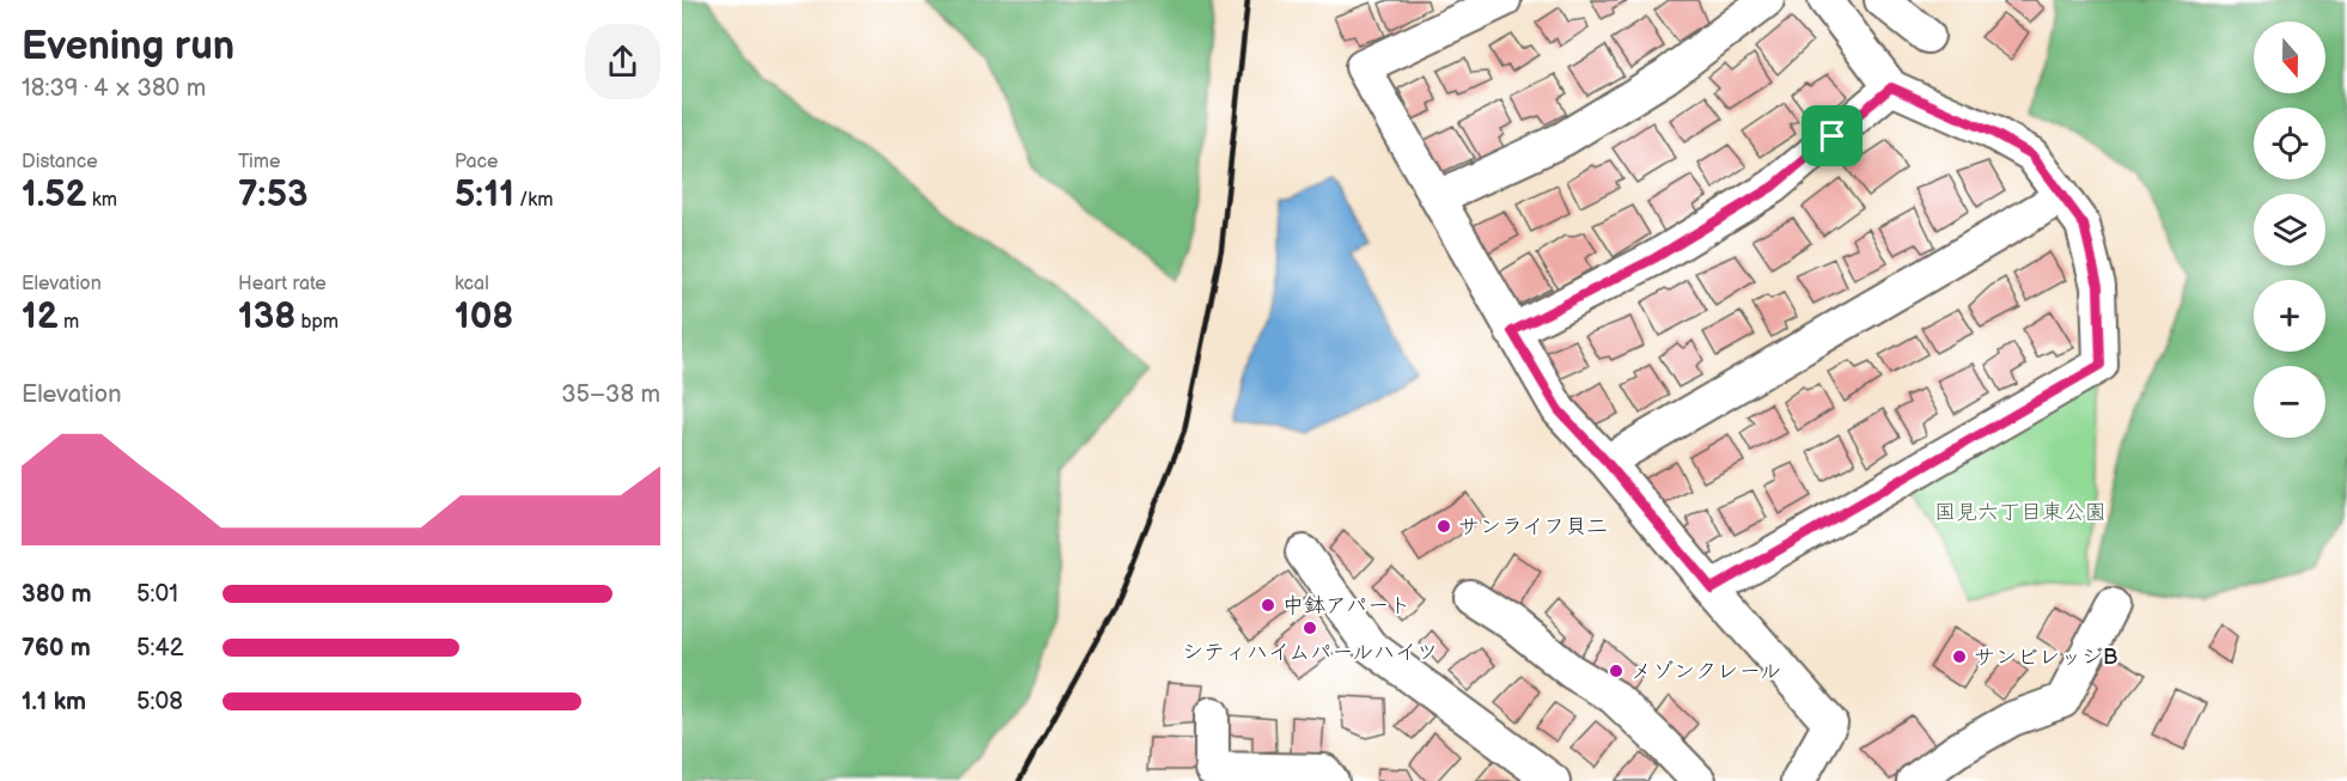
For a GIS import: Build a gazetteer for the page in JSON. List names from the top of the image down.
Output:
{
  "parks": ["国見六丁目東公園"],
  "places": [
    "サンライフ貝二",
    "中鉢アパート",
    "シティハイムパールハイツ",
    "サンビレッジB",
    "メゾンクレール"
  ],
  "north": "bottom",
  "page": {
    "heading": ["Evening run", "18:39 · 4 × 380 m"],
    "map_buttons": ["+", "−"],
    "stats": [
      ["Distance", "1.52 km"],
      ["Time", "7:53"],
      ["Pace", "5:11 /km"],
      ["Elevation", "12 m"],
      ["Heart rate", "138 bpm"],
      ["kcal", "108"]
    ],
    "chart": ["Elevation", "35–38 m"],
    "list": [
      {
        "name": "380 m",
        "note": "5:01"
      },
      {
        "name": "760 m",
        "note": "5:42"
      },
      {
        "name": "1.1 km",
        "note": "5:08"
      }
    ]
  }
}
